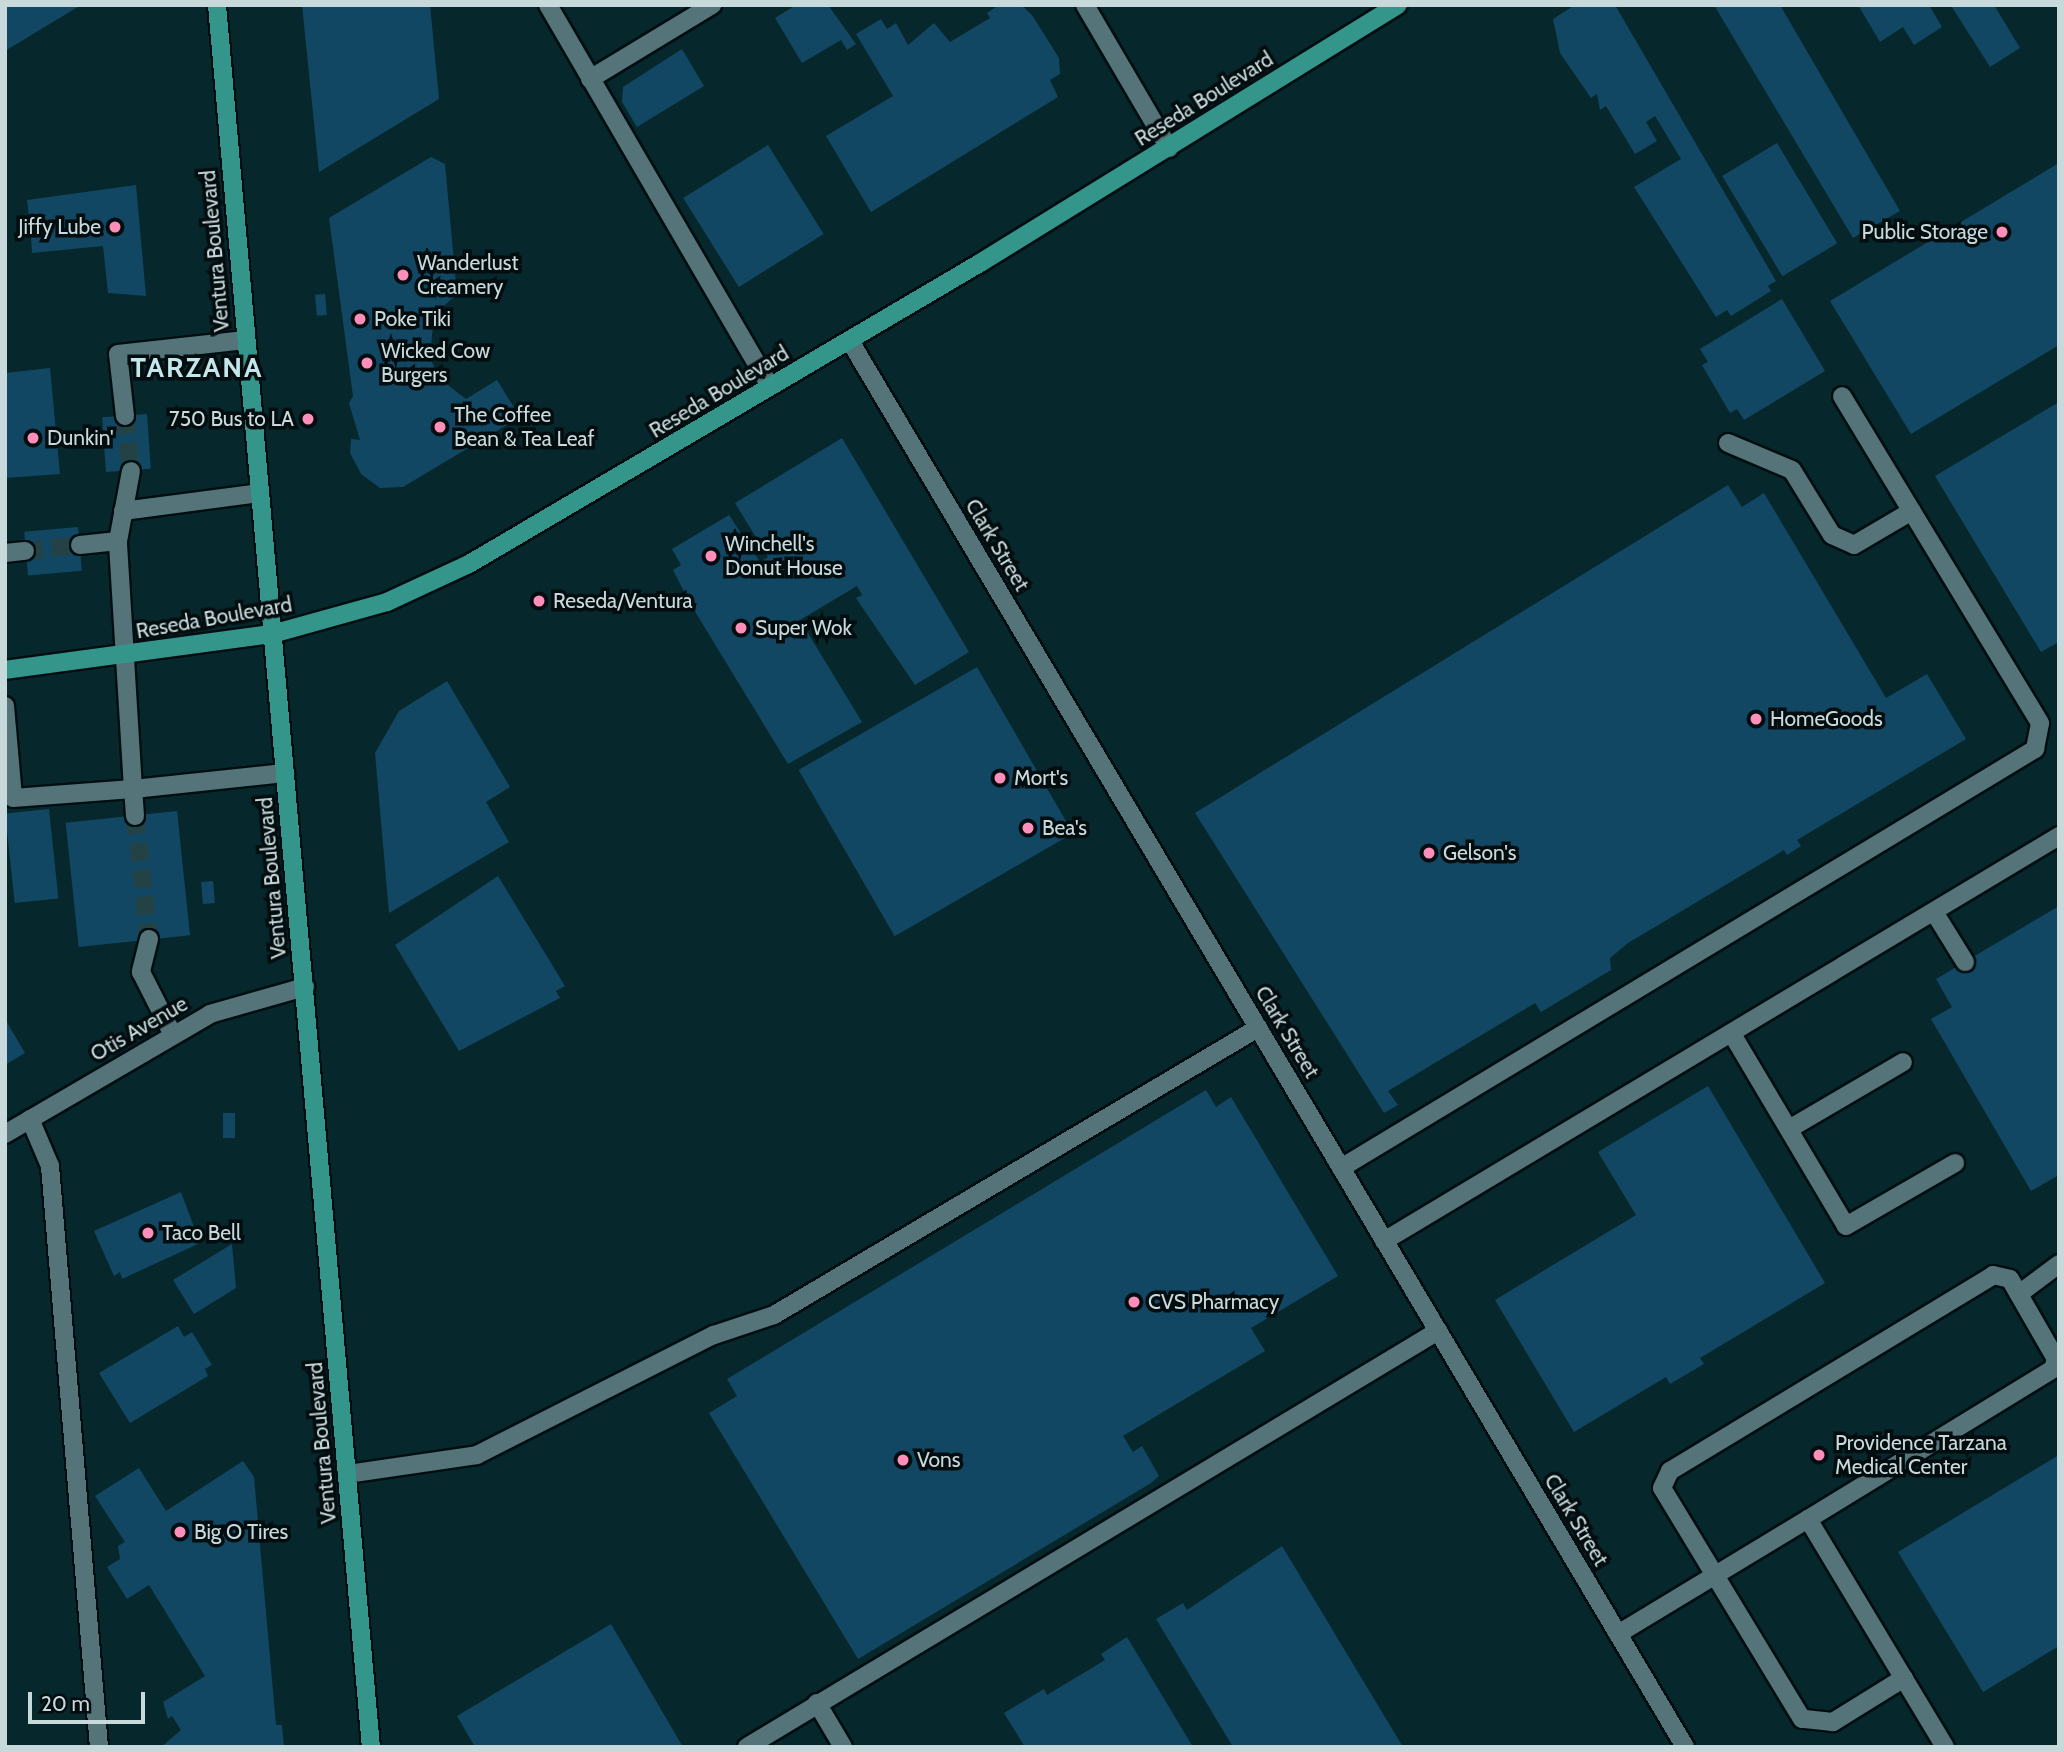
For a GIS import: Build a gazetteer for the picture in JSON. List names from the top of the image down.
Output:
{
  "streets": {
    "main road": ["Reseda Boulevard", "Ventura Boulevard"],
    "street": ["Clark Street", "Otis Avenue"]
  },
  "crossings": [
    ["Reseda Boulevard", "Ventura Boulevard"],
    ["Reseda Boulevard", "Clark Street"],
    ["Ventura Boulevard", "Otis Avenue"]
  ],
  "districts": ["TARZANA"],
  "places": [
    "Jiffy Lube",
    "Public Storage",
    "Wanderlust Creamery",
    "Poke Tiki",
    "Wicked Cow Burgers",
    "750 Bus to LA",
    "The Coffee Bean & Tea Leaf",
    "Dunkin'",
    "Winchell's Donut House",
    "Reseda/Ventura",
    "Super Wok",
    "HomeGoods",
    "Mort's",
    "Bea's",
    "Gelson's",
    "Taco Bell",
    "CVS Pharmacy",
    "Providence Tarzana Medical Center",
    "Vons",
    "Big O Tires"
  ],
  "scale_bar": "20 m"
}
